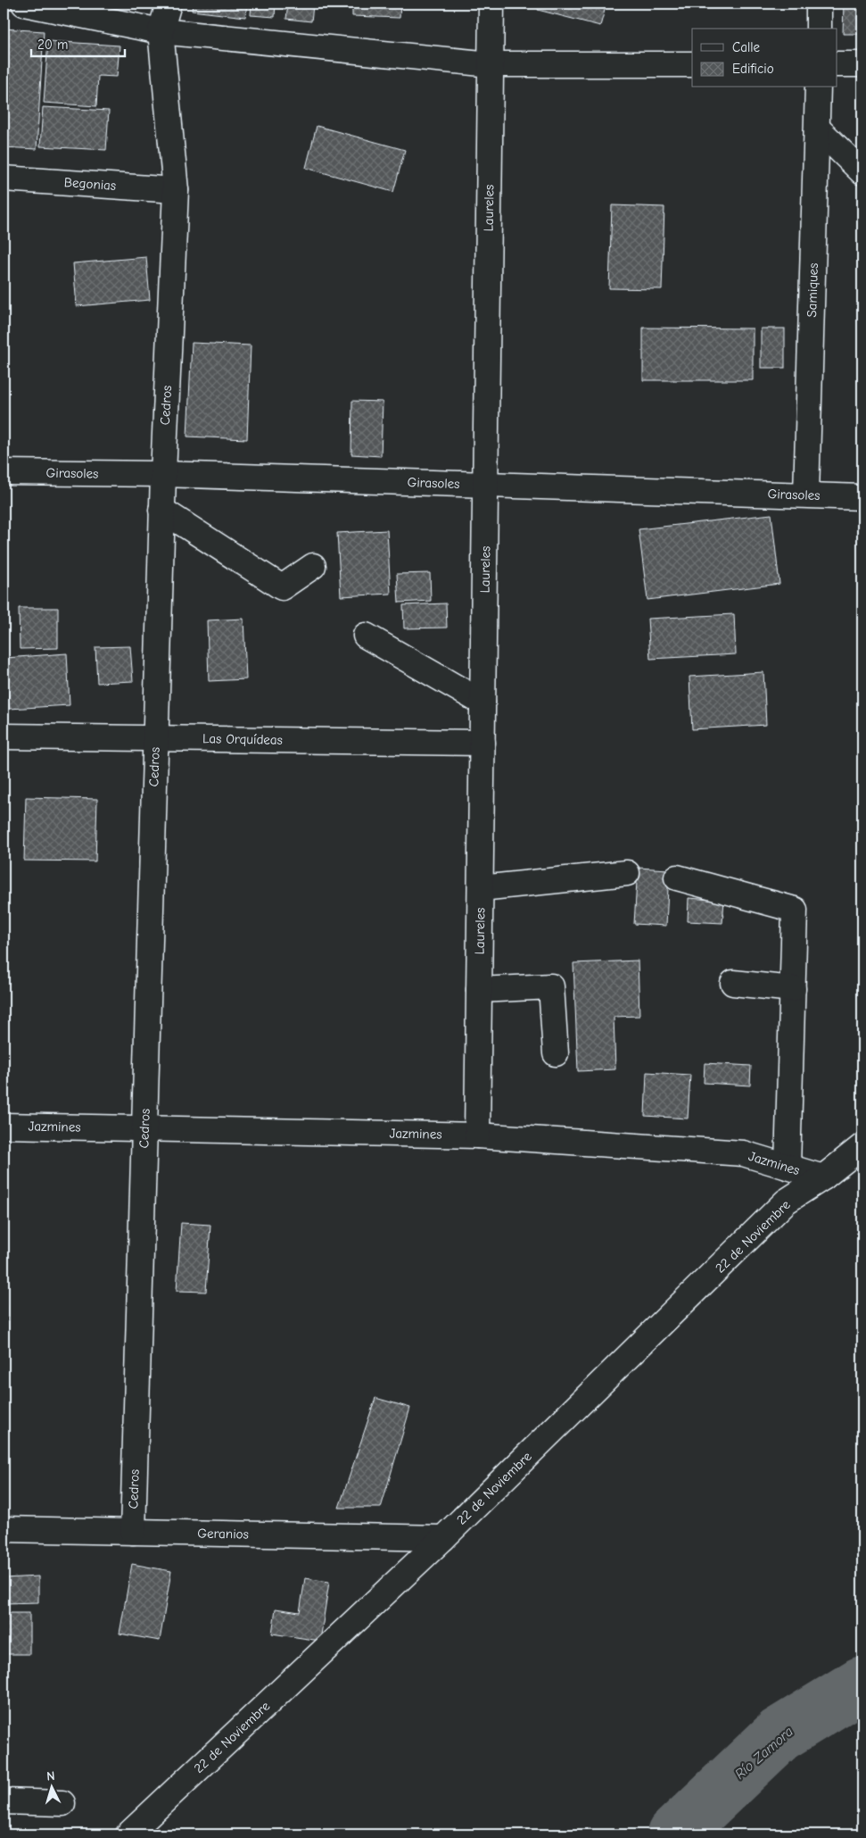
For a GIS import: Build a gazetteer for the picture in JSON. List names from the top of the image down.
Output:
{
  "streets": {
    "street": [
      "Begonias",
      "Laureles",
      "Samiques",
      "Cedros",
      "Girasoles",
      "Las Orquídeas",
      "Jazmines",
      "22 de Noviembre",
      "Geranios"
    ]
  },
  "crossings": [
    ["Begonias", "Cedros"],
    ["Laureles", "Girasoles"],
    ["Laureles", "Las Orquídeas"],
    ["Laureles", "Jazmines"],
    ["Samiques", "Girasoles"],
    ["Cedros", "Girasoles"],
    ["Cedros", "Las Orquídeas"],
    ["Cedros", "Jazmines"],
    ["Cedros", "Geranios"],
    ["Jazmines", "22 de Noviembre"],
    ["22 de Noviembre", "Geranios"]
  ],
  "water": ["Río Zamora"],
  "legend": ["Calle", "Edificio"],
  "scale_bar": "20 m",
  "north": "top"
}
